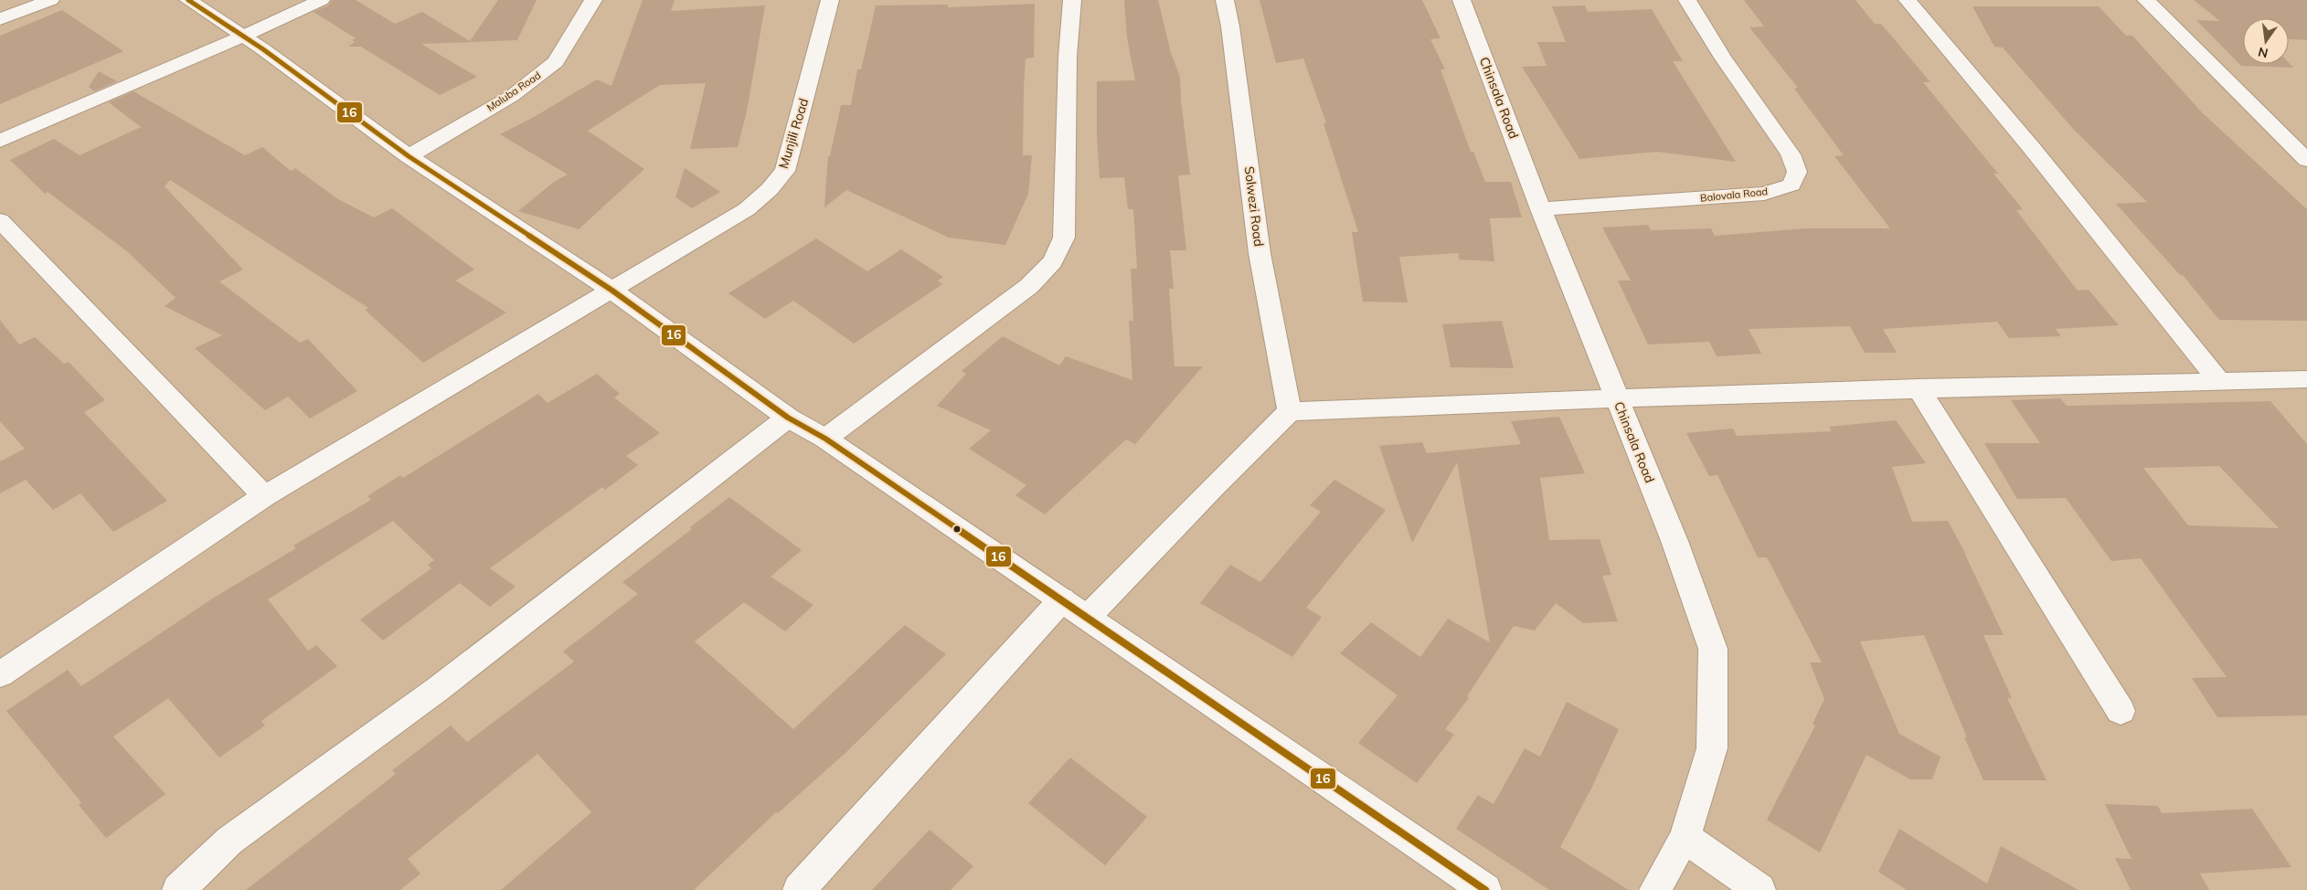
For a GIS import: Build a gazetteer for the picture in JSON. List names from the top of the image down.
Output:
{
  "streets": {
    "street": [
      "Maluba Road",
      "Chinsala Road",
      "Munjili Road",
      "Balovala Road",
      "Solwezi Road"
    ]
  },
  "crossings": [
    ["Chinsala Road", "Balovala Road"]
  ],
  "lines": ["transit line 16"],
  "north": "bottom"
}
